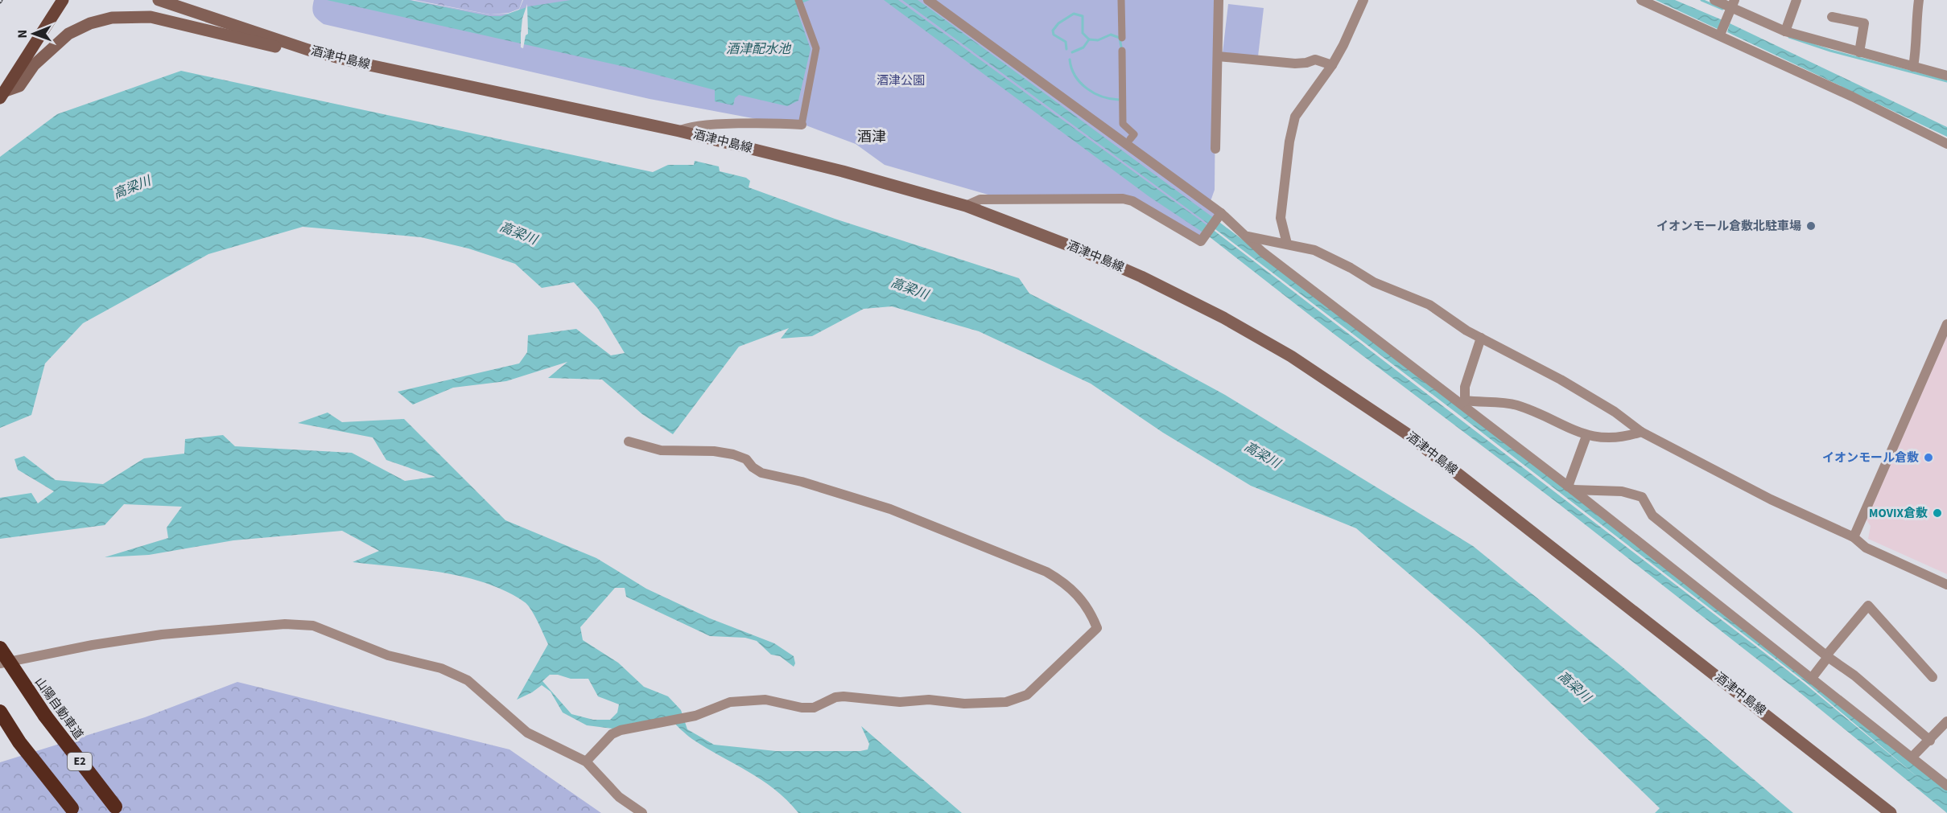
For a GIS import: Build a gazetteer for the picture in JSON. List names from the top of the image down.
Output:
{
  "streets": {
    "highway": ["山陽自動車道", "E2"],
    "main road": ["酒津中島線"]
  },
  "districts": ["酒津"],
  "water": ["酒津配水池", "高梁川"],
  "parks": ["酒津公園"],
  "places": ["イオンモール倉敷北駐車場", "イオンモール倉敷", "MOVIX倉敷"],
  "north": "left"
}
